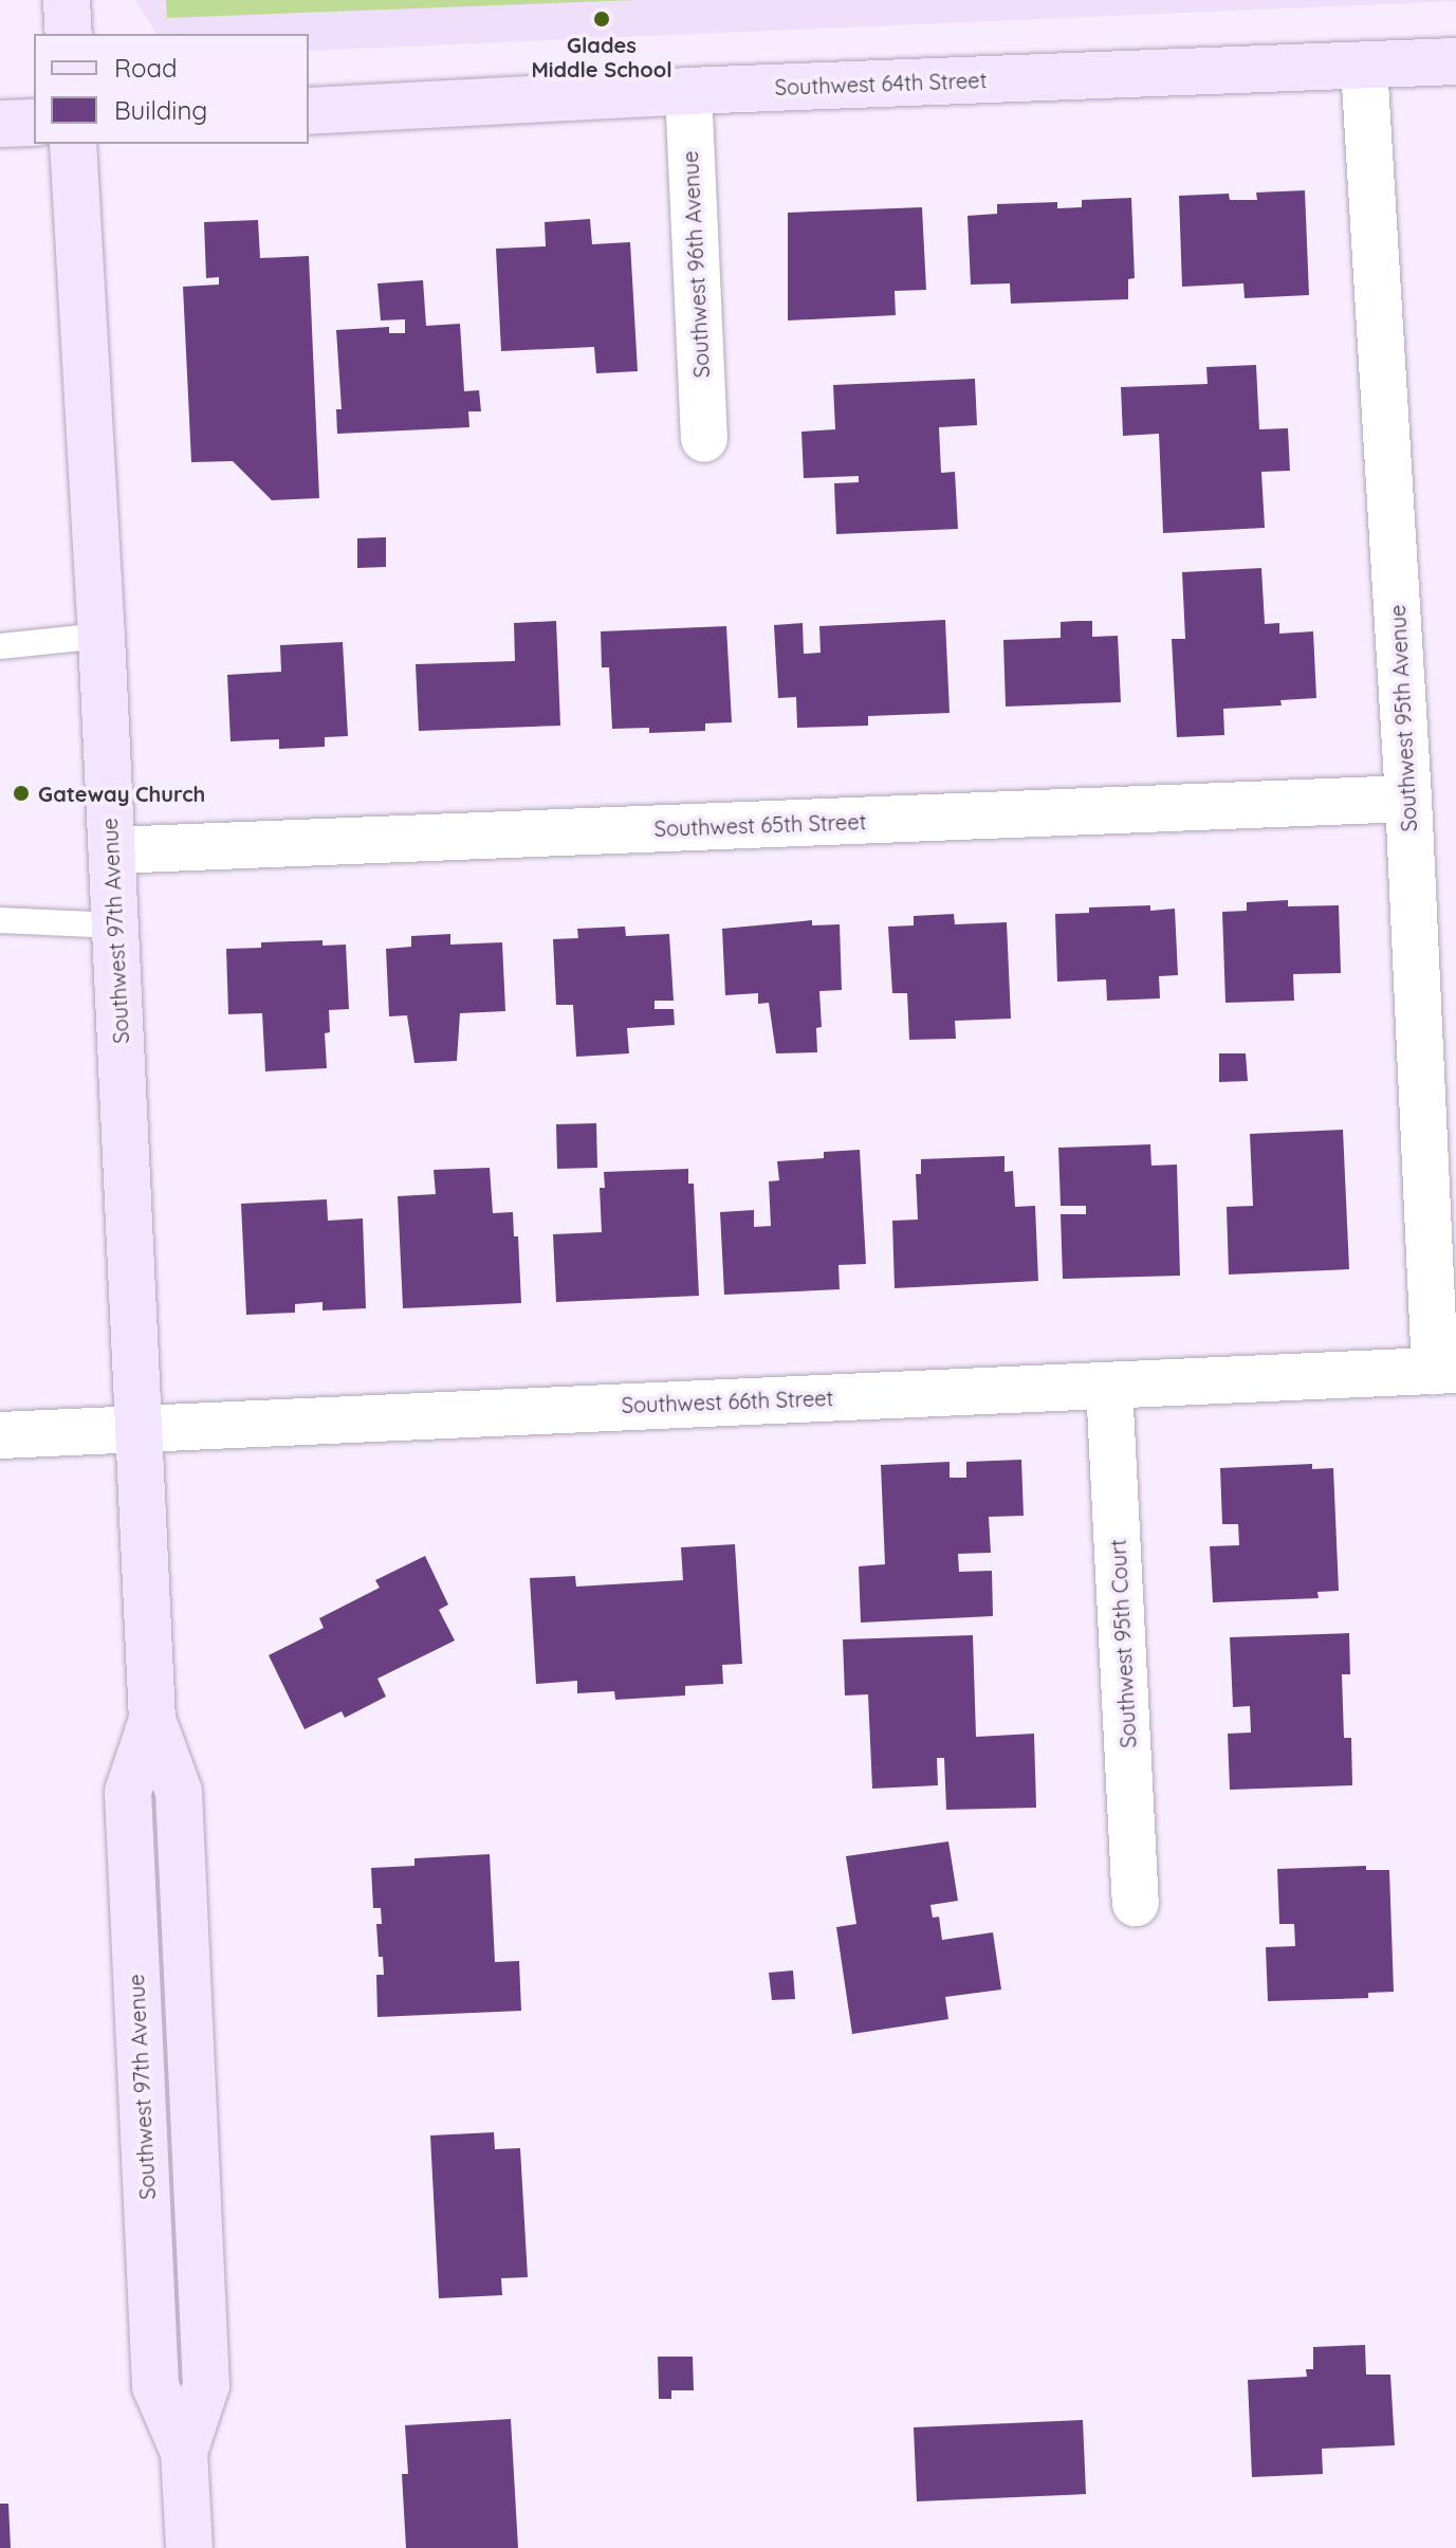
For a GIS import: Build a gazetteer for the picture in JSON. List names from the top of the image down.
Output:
{
  "streets": {
    "street": [
      "Southwest 64th Street",
      "Southwest 96th Avenue",
      "Southwest 95th Avenue",
      "Southwest 65th Street",
      "Southwest 97th Avenue",
      "Southwest 66th Street",
      "Southwest 95th Court"
    ]
  },
  "crossings": [
    ["Southwest 64th Street", "Southwest 96th Avenue"],
    ["Southwest 64th Street", "Southwest 95th Avenue"],
    ["Southwest 95th Avenue", "Southwest 65th Street"],
    ["Southwest 95th Avenue", "Southwest 66th Street"],
    ["Southwest 65th Street", "Southwest 97th Avenue"],
    ["Southwest 97th Avenue", "Southwest 66th Street"],
    ["Southwest 66th Street", "Southwest 95th Court"]
  ],
  "places": ["Glades Middle School", "Gateway Church"],
  "legend": ["Road", "Building"]
}
